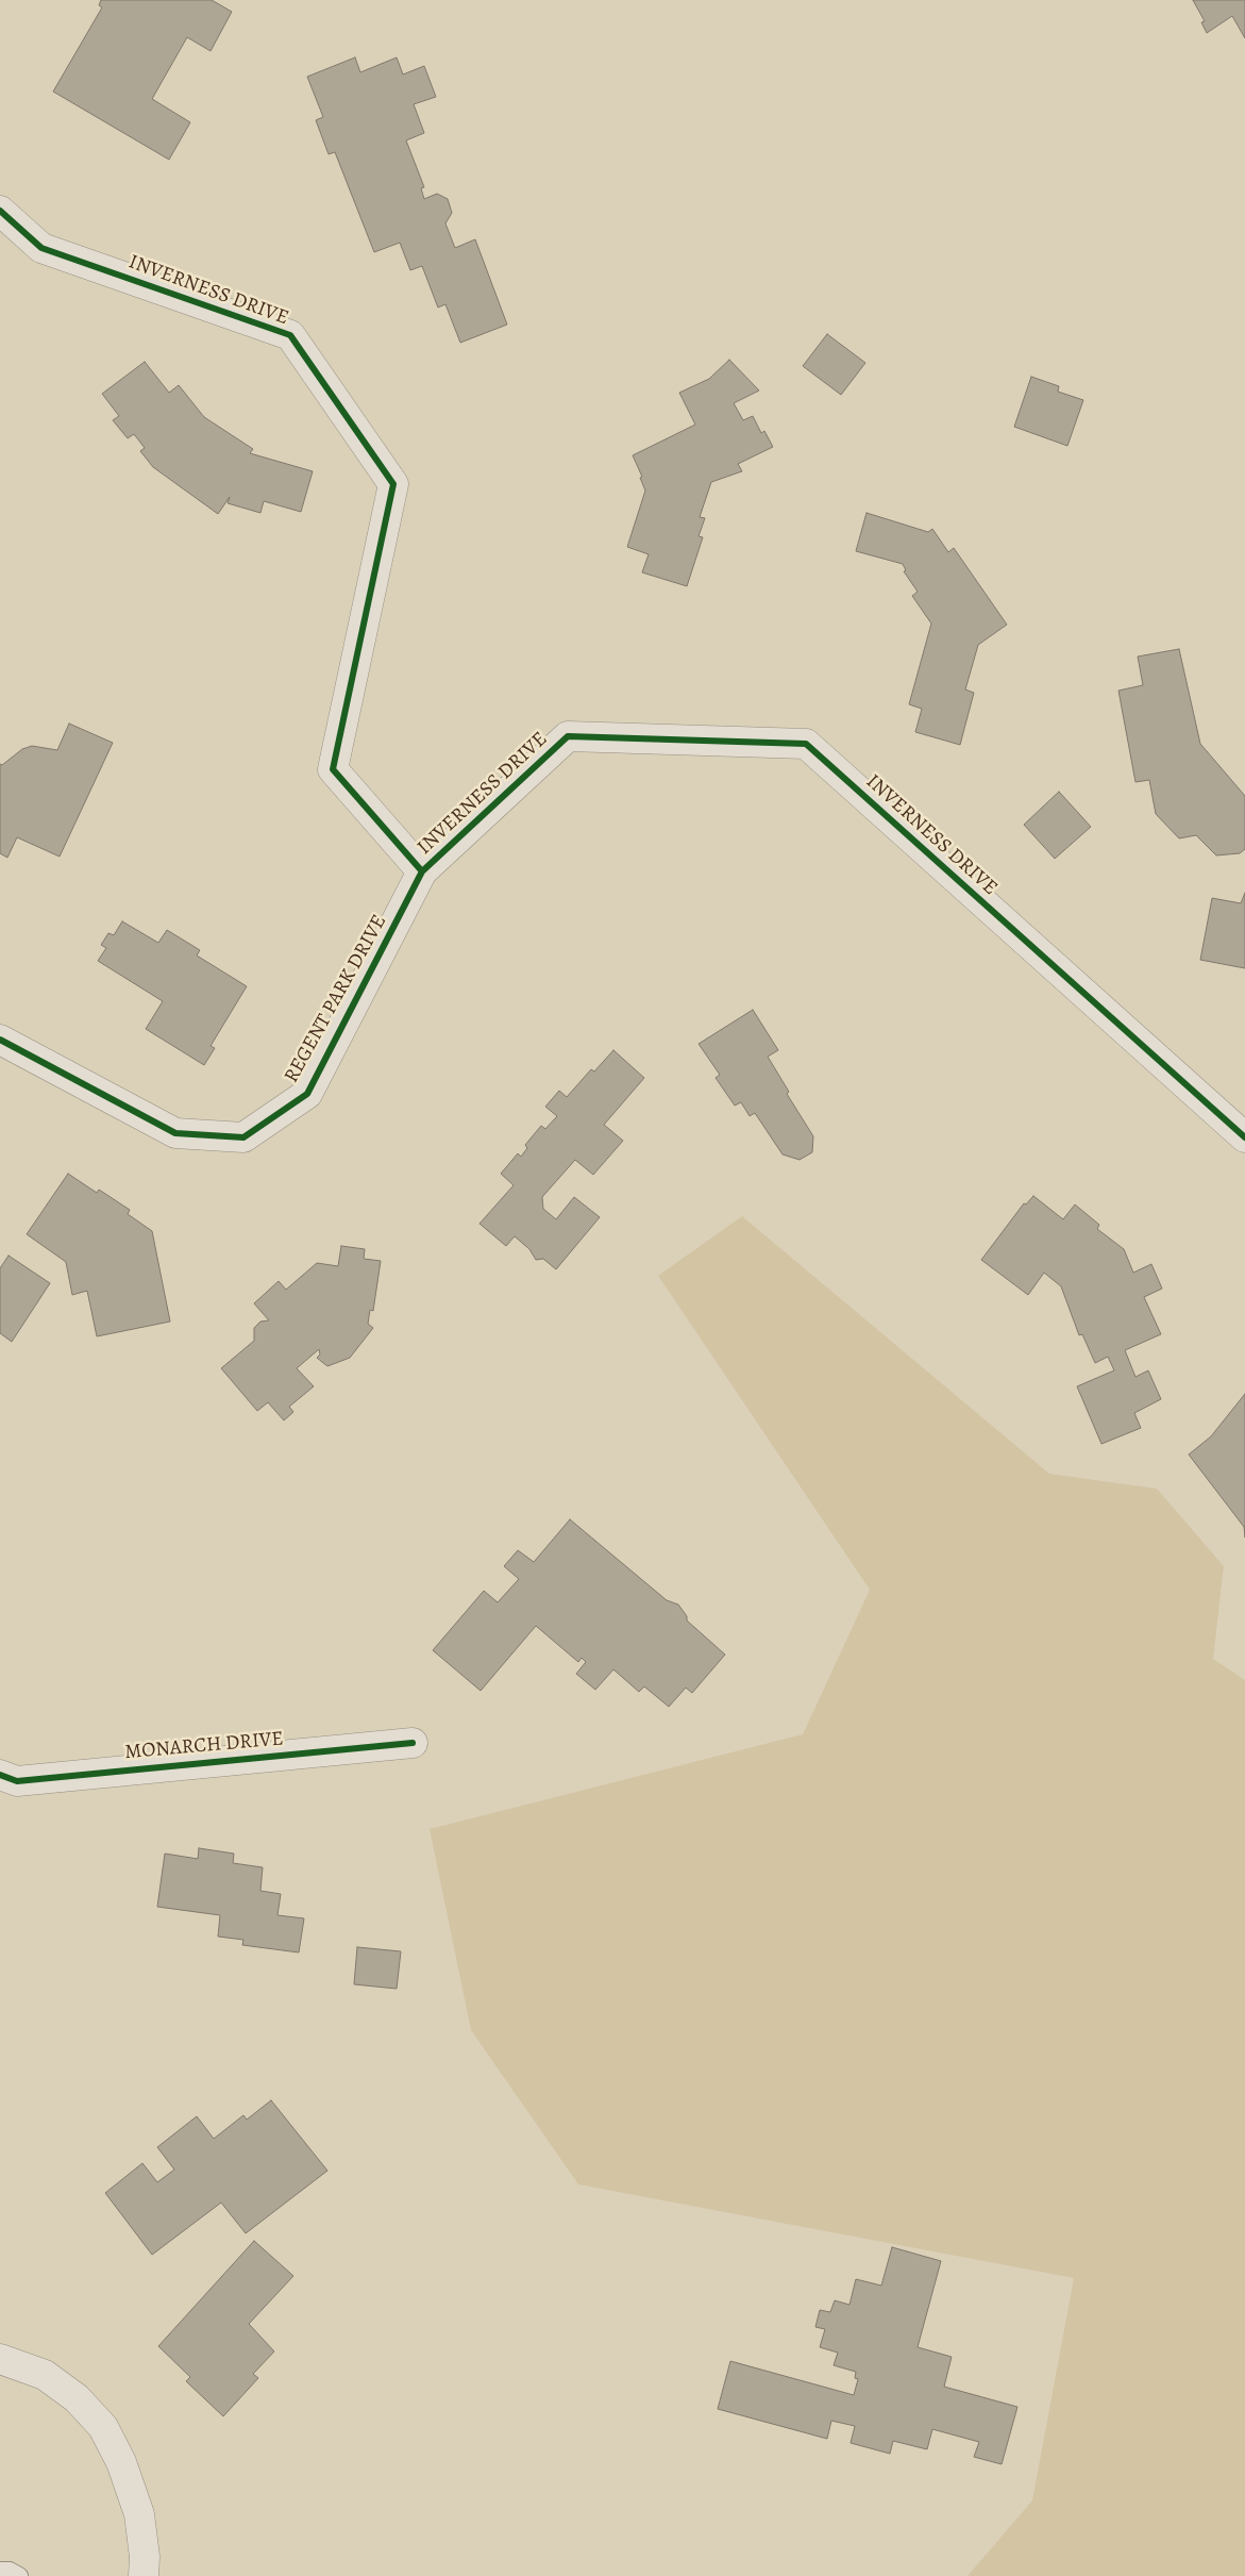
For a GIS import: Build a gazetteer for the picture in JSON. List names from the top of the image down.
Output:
{
  "streets": {
    "street": ["INVERNESS DRIVE", "REGENT PARK DRIVE", "MONARCH DRIVE"]
  },
  "crossings": [
    ["INVERNESS DRIVE", "REGENT PARK DRIVE"]
  ]
}
